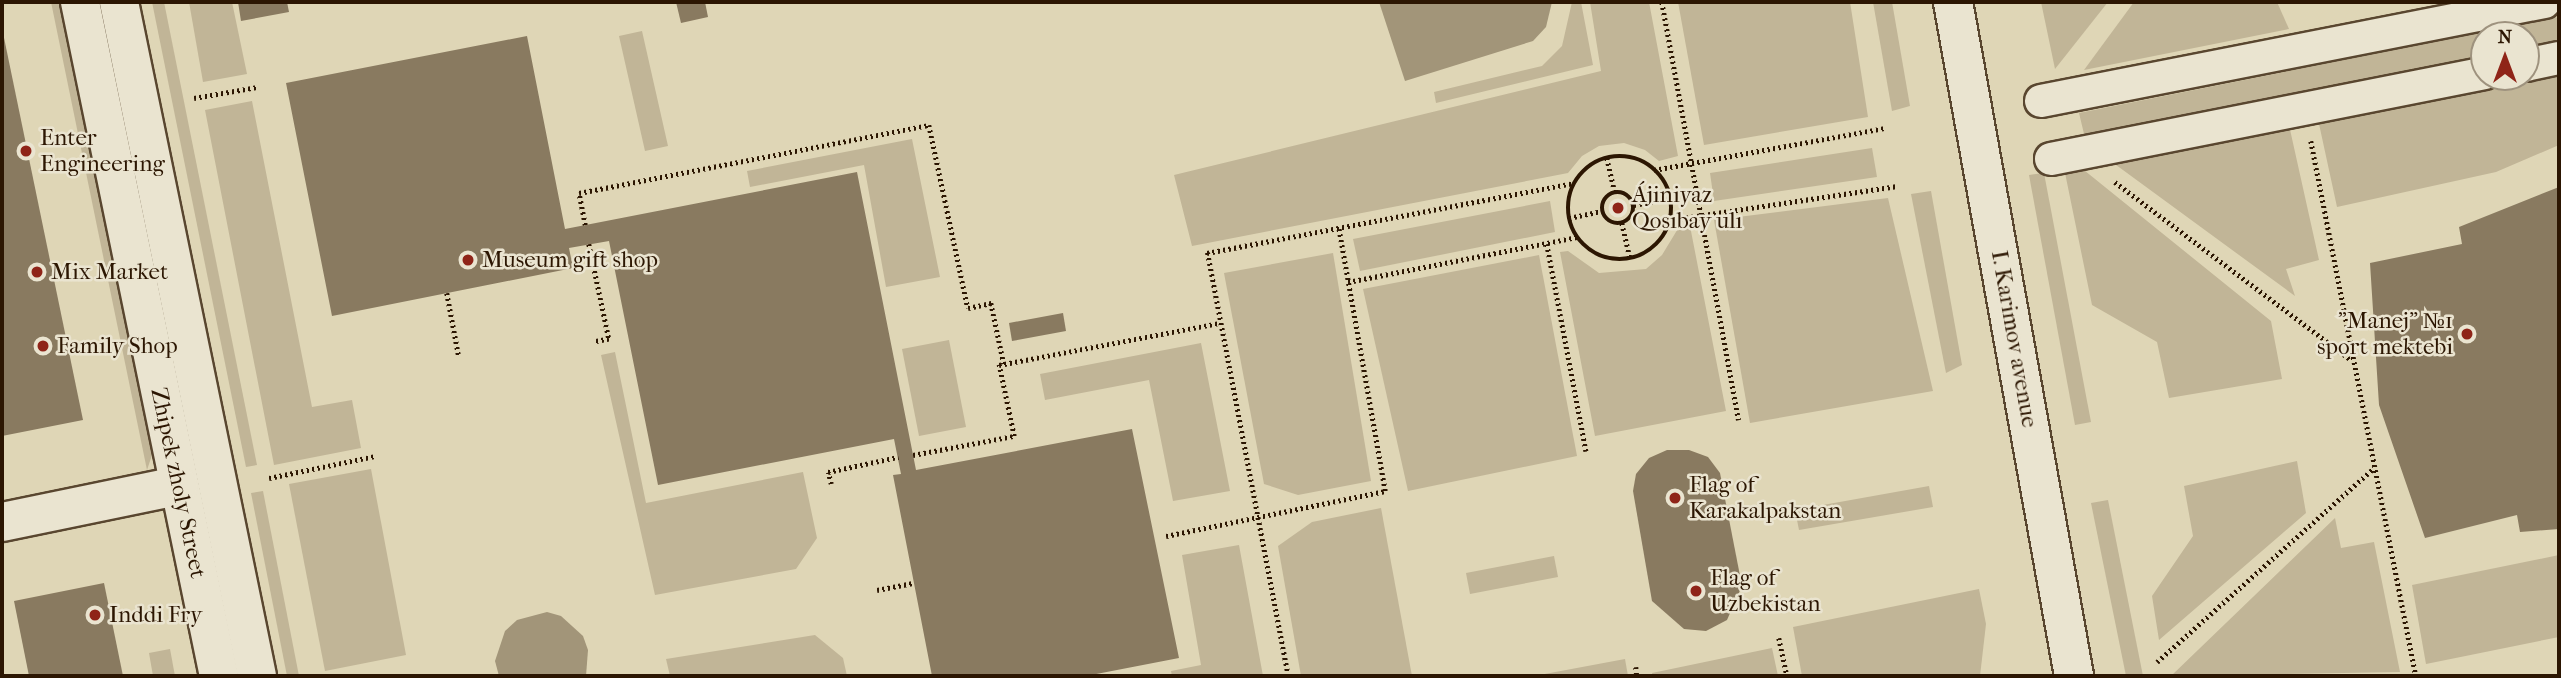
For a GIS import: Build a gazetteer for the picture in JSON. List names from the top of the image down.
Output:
{
  "streets": {
    "street": ["I. Karimov avenue", "Zhipek zholy Street"]
  },
  "places": [
    "Enter Engineering",
    "Ájiniyaz Qosıbay ulı",
    "Museum gift shop",
    "Mix Market",
    "\"Manej\" №1 sport mektebi",
    "Family Shop",
    "Flag of Karakalpakstan",
    "Flag of Uzbekistan",
    "Inddi Fry"
  ],
  "north": "top"
}
